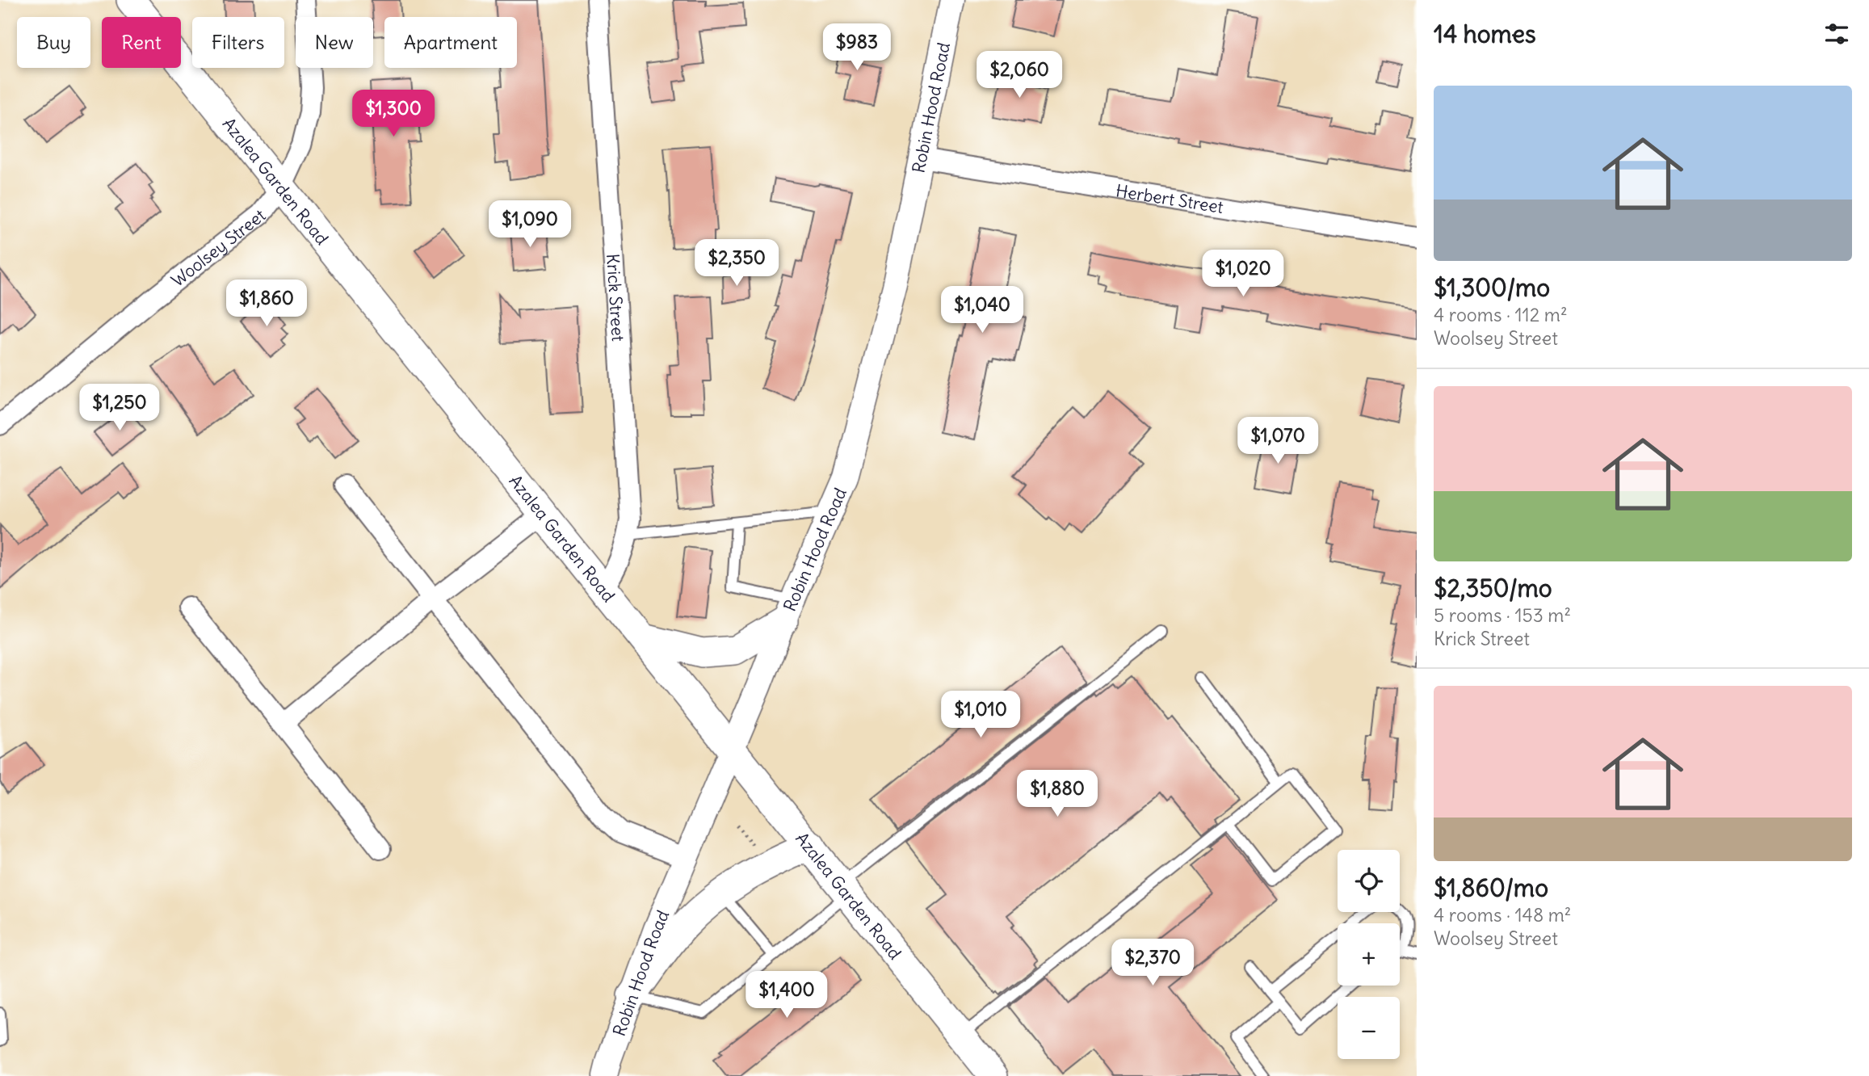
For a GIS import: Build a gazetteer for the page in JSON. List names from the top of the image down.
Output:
{
  "streets": {
    "main road": ["Azalea Garden Road"],
    "street": [
      "Robin Hood Road",
      "Herbert Street",
      "Woolsey Street",
      "Krick Street"
    ]
  },
  "crossings": [
    ["Robin Hood Road", "Azalea Garden Road"],
    ["Robin Hood Road", "Herbert Street"],
    ["Azalea Garden Road", "Woolsey Street"],
    ["Azalea Garden Road", "Krick Street"]
  ],
  "page": {
    "heading": "14 homes",
    "chip": [
      "Buy",
      "Rent",
      "Filters",
      "New",
      "Apartment"
    ],
    "price": [
      "$983",
      "$2,060",
      "$1,300",
      "$1,090",
      "$2,350",
      "$1,020",
      "$1,860",
      "$1,040",
      "$1,250",
      "$1,070",
      "$1,010",
      "$1,880",
      "$2,370",
      "$1,400"
    ],
    "list": [
      {
        "name": "$1,300/mo",
        "note": "4 rooms · 112 m² · Woolsey Street"
      },
      {
        "name": "$2,350/mo",
        "note": "5 rooms · 153 m² · Krick Street"
      },
      {
        "name": "$1,860/mo",
        "note": "4 rooms · 148 m² · Woolsey Street"
      }
    ],
    "map_buttons": ["+", "−"]
  }
}
